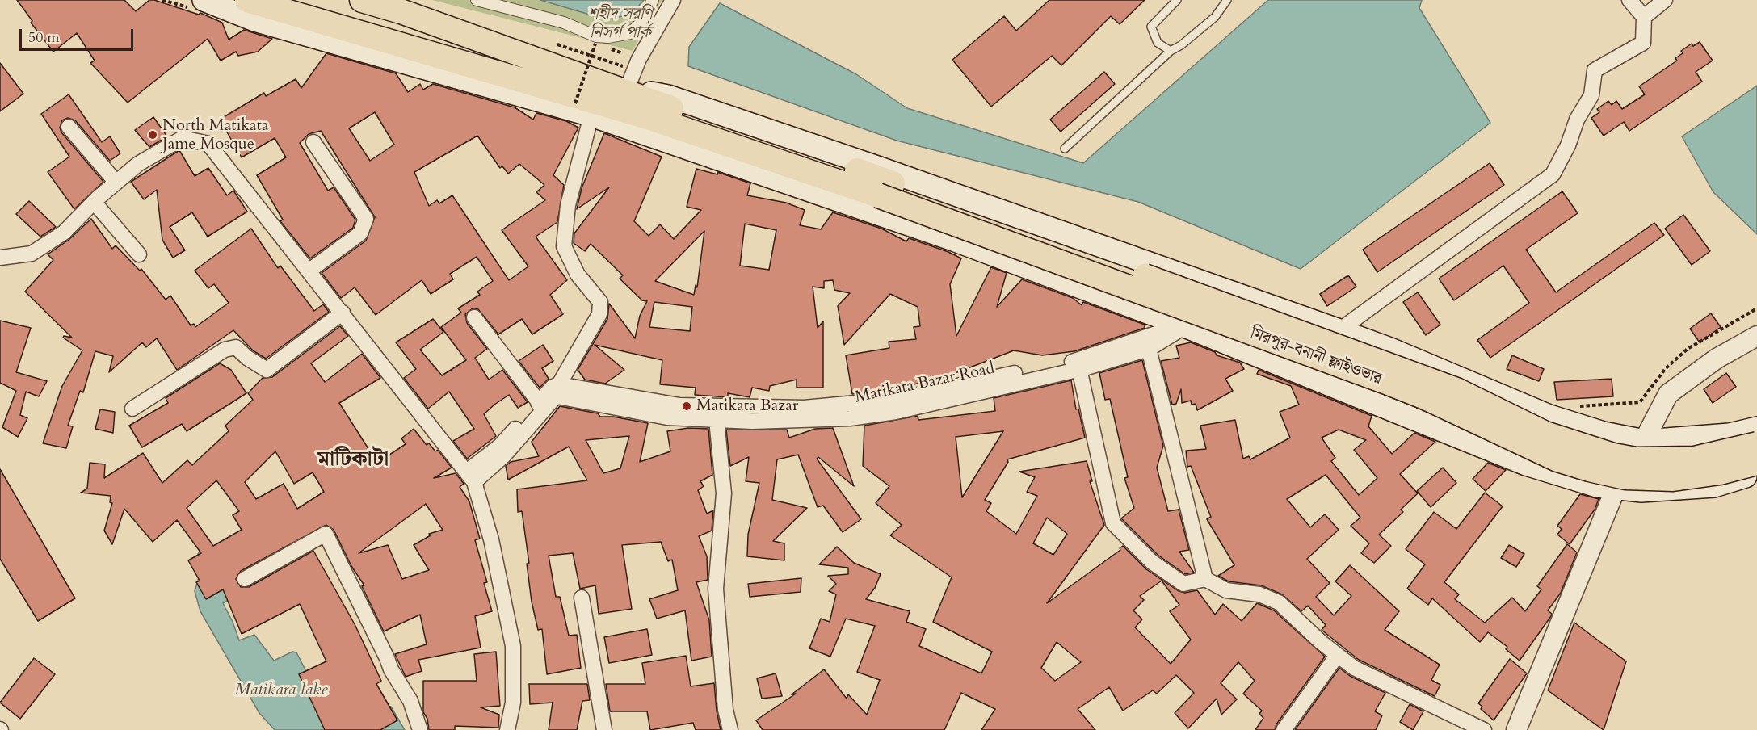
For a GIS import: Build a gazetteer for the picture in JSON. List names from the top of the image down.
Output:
{
  "streets": {
    "main road": ["মিরপুর-বনানী ফ্লাইওভার"],
    "street": ["Matikata Bazar Road"]
  },
  "districts": ["মাটিকাটা"],
  "water": ["Matikara lake"],
  "parks": ["শহীদ সরণি নিসর্গ পার্ক"],
  "places": ["North Matikata Jame Mosque", "Matikata Bazar"],
  "scale_bar": "50 m"
}
